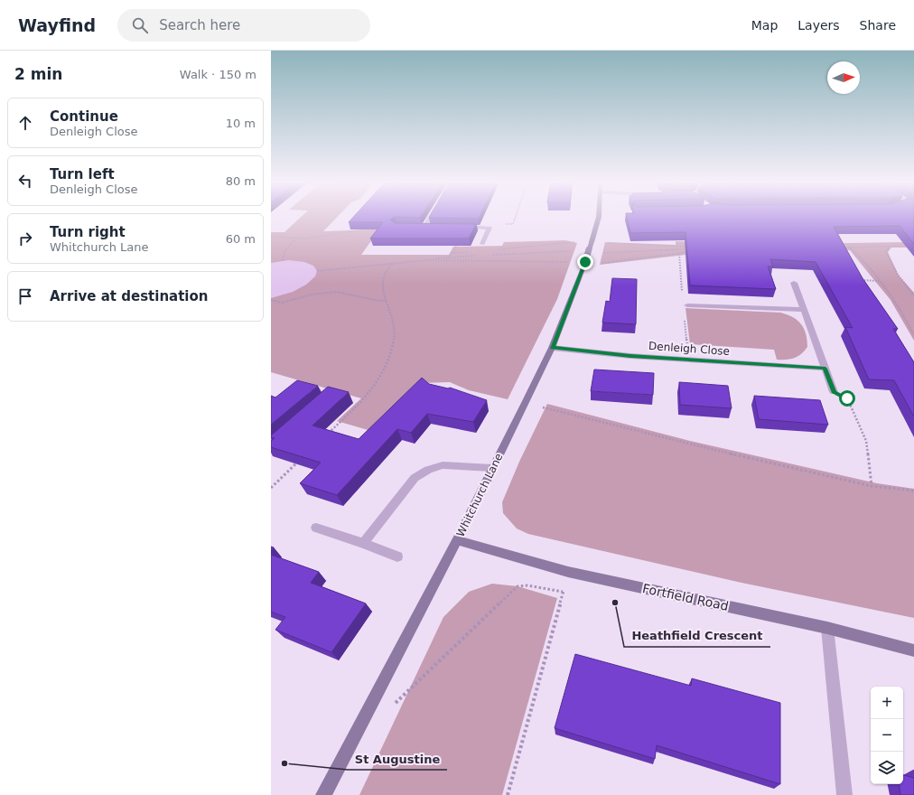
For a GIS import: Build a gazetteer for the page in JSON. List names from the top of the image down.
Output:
{
  "streets": {
    "street": ["Denleigh Close", "Whitchurch Lane", "Fortfield Road"]
  },
  "crossings": [
    ["Denleigh Close", "Whitchurch Lane"],
    ["Whitchurch Lane", "Fortfield Road"]
  ],
  "places": ["Heathfield Crescent", "St Augustine"],
  "north": "right",
  "page": {
    "header": "Wayfind",
    "search": "Search here",
    "nav": ["Map", "Layers", "Share"],
    "heading": ["2 min", "Walk · 150 m"],
    "list": [
      ["Continue", "Denleigh Close", "10 m"],
      ["Turn left", "Denleigh Close", "80 m"],
      ["Turn right", "Whitchurch Lane", "60 m"],
      "Arrive at destination"
    ],
    "map_buttons": ["+", "−"]
  }
}
